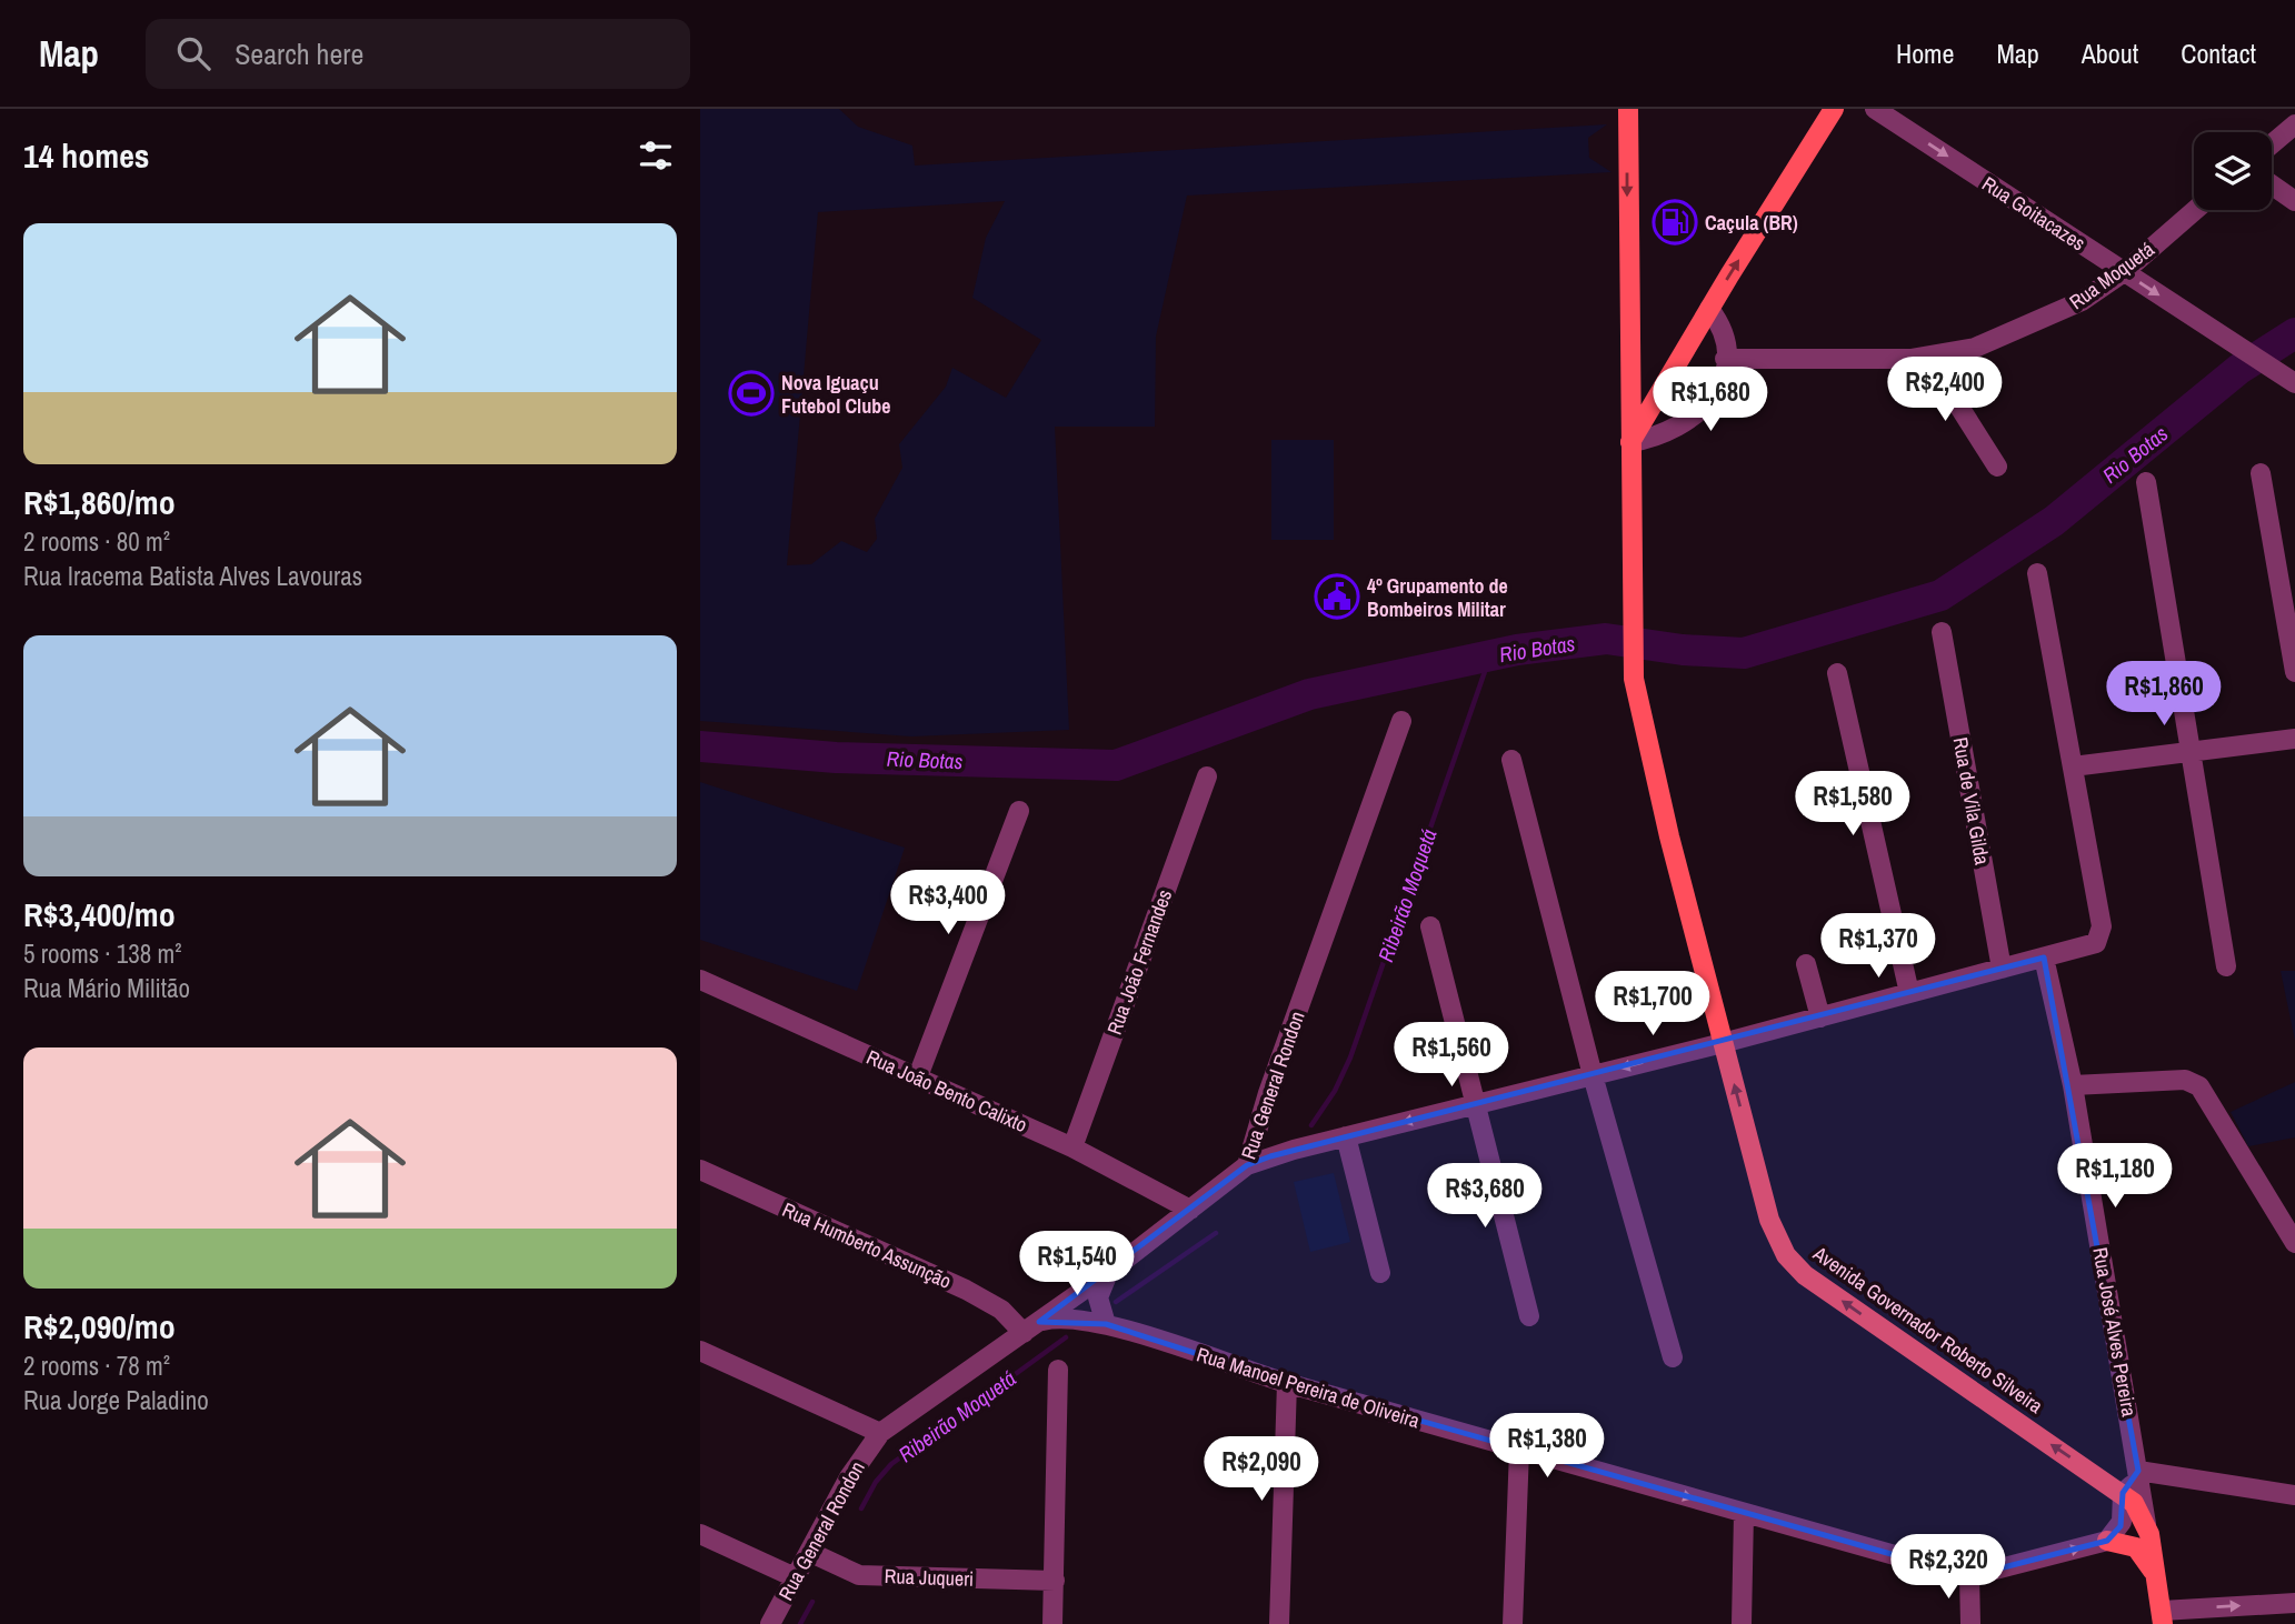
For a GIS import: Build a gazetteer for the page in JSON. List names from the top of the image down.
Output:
{
  "streets": {
    "main road": ["Avenida Governador Roberto Silveira"],
    "street": [
      "Rua Goitacazes",
      "Rua Moquetá",
      "Rua de Vila Gilda",
      "Rua João Fernandes",
      "Rua General Rondon",
      "Rua João Bento Calixto",
      "Rua Humberto Assunção",
      "Rua José Alves Pereira",
      "Rua Manoel Pereira de Oliveira",
      "Rua Juqueri"
    ]
  },
  "crossings": [
    ["Rua Goitacazes", "Rua Moquetá"],
    ["Rua João Fernandes", "Rua João Bento Calixto"],
    ["Rua General Rondon", "Rua João Bento Calixto"],
    ["Rua General Rondon", "Rua Humberto Assunção"],
    ["Rua General Rondon", "Rua Manoel Pereira de Oliveira"],
    ["Rua General Rondon", "Rua Juqueri"],
    ["Rua Humberto Assunção", "Rua Manoel Pereira de Oliveira"],
    ["Avenida Governador Roberto Silveira", "Rua José Alves Pereira"]
  ],
  "one_way": ["Rua Goitacazes"],
  "water": ["Rio Botas", "Ribeirão Moquetá"],
  "places": {
    "fuel station": ["Caçula (BR)"],
    "sports": ["Nova Iguaçu Futebol Clube"],
    "public building": ["4º Grupamento de Bombeiros Militar"]
  },
  "page": {
    "header": "Map",
    "search": "Search here",
    "nav": [
      "Home",
      "Map",
      "About",
      "Contact"
    ],
    "heading": "14 homes",
    "list": [
      {
        "name": "R$1,860/mo",
        "note": "2 rooms · 80 m² · Rua Iracema Batista Alves Lavouras"
      },
      {
        "name": "R$3,400/mo",
        "note": "5 rooms · 138 m² · Rua Mário Militão"
      },
      {
        "name": "R$2,090/mo",
        "note": "2 rooms · 78 m² · Rua Jorge Paladino"
      }
    ],
    "price": [
      "R$2,400",
      "R$1,680",
      "R$1,860",
      "R$1,580",
      "R$3,400",
      "R$1,370",
      "R$1,700",
      "R$1,560",
      "R$1,180",
      "R$3,680",
      "R$1,540",
      "R$1,380",
      "R$2,090",
      "R$2,320"
    ]
  }
}
